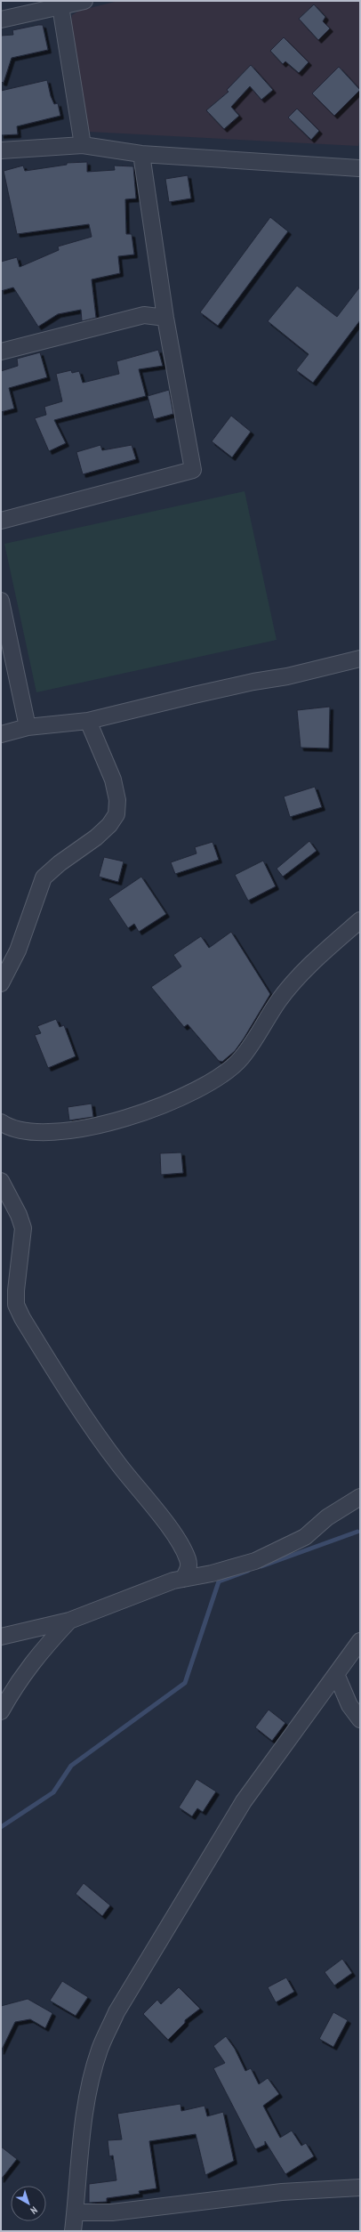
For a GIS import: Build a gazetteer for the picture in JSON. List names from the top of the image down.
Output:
{
  "north": "bottom right"
}
